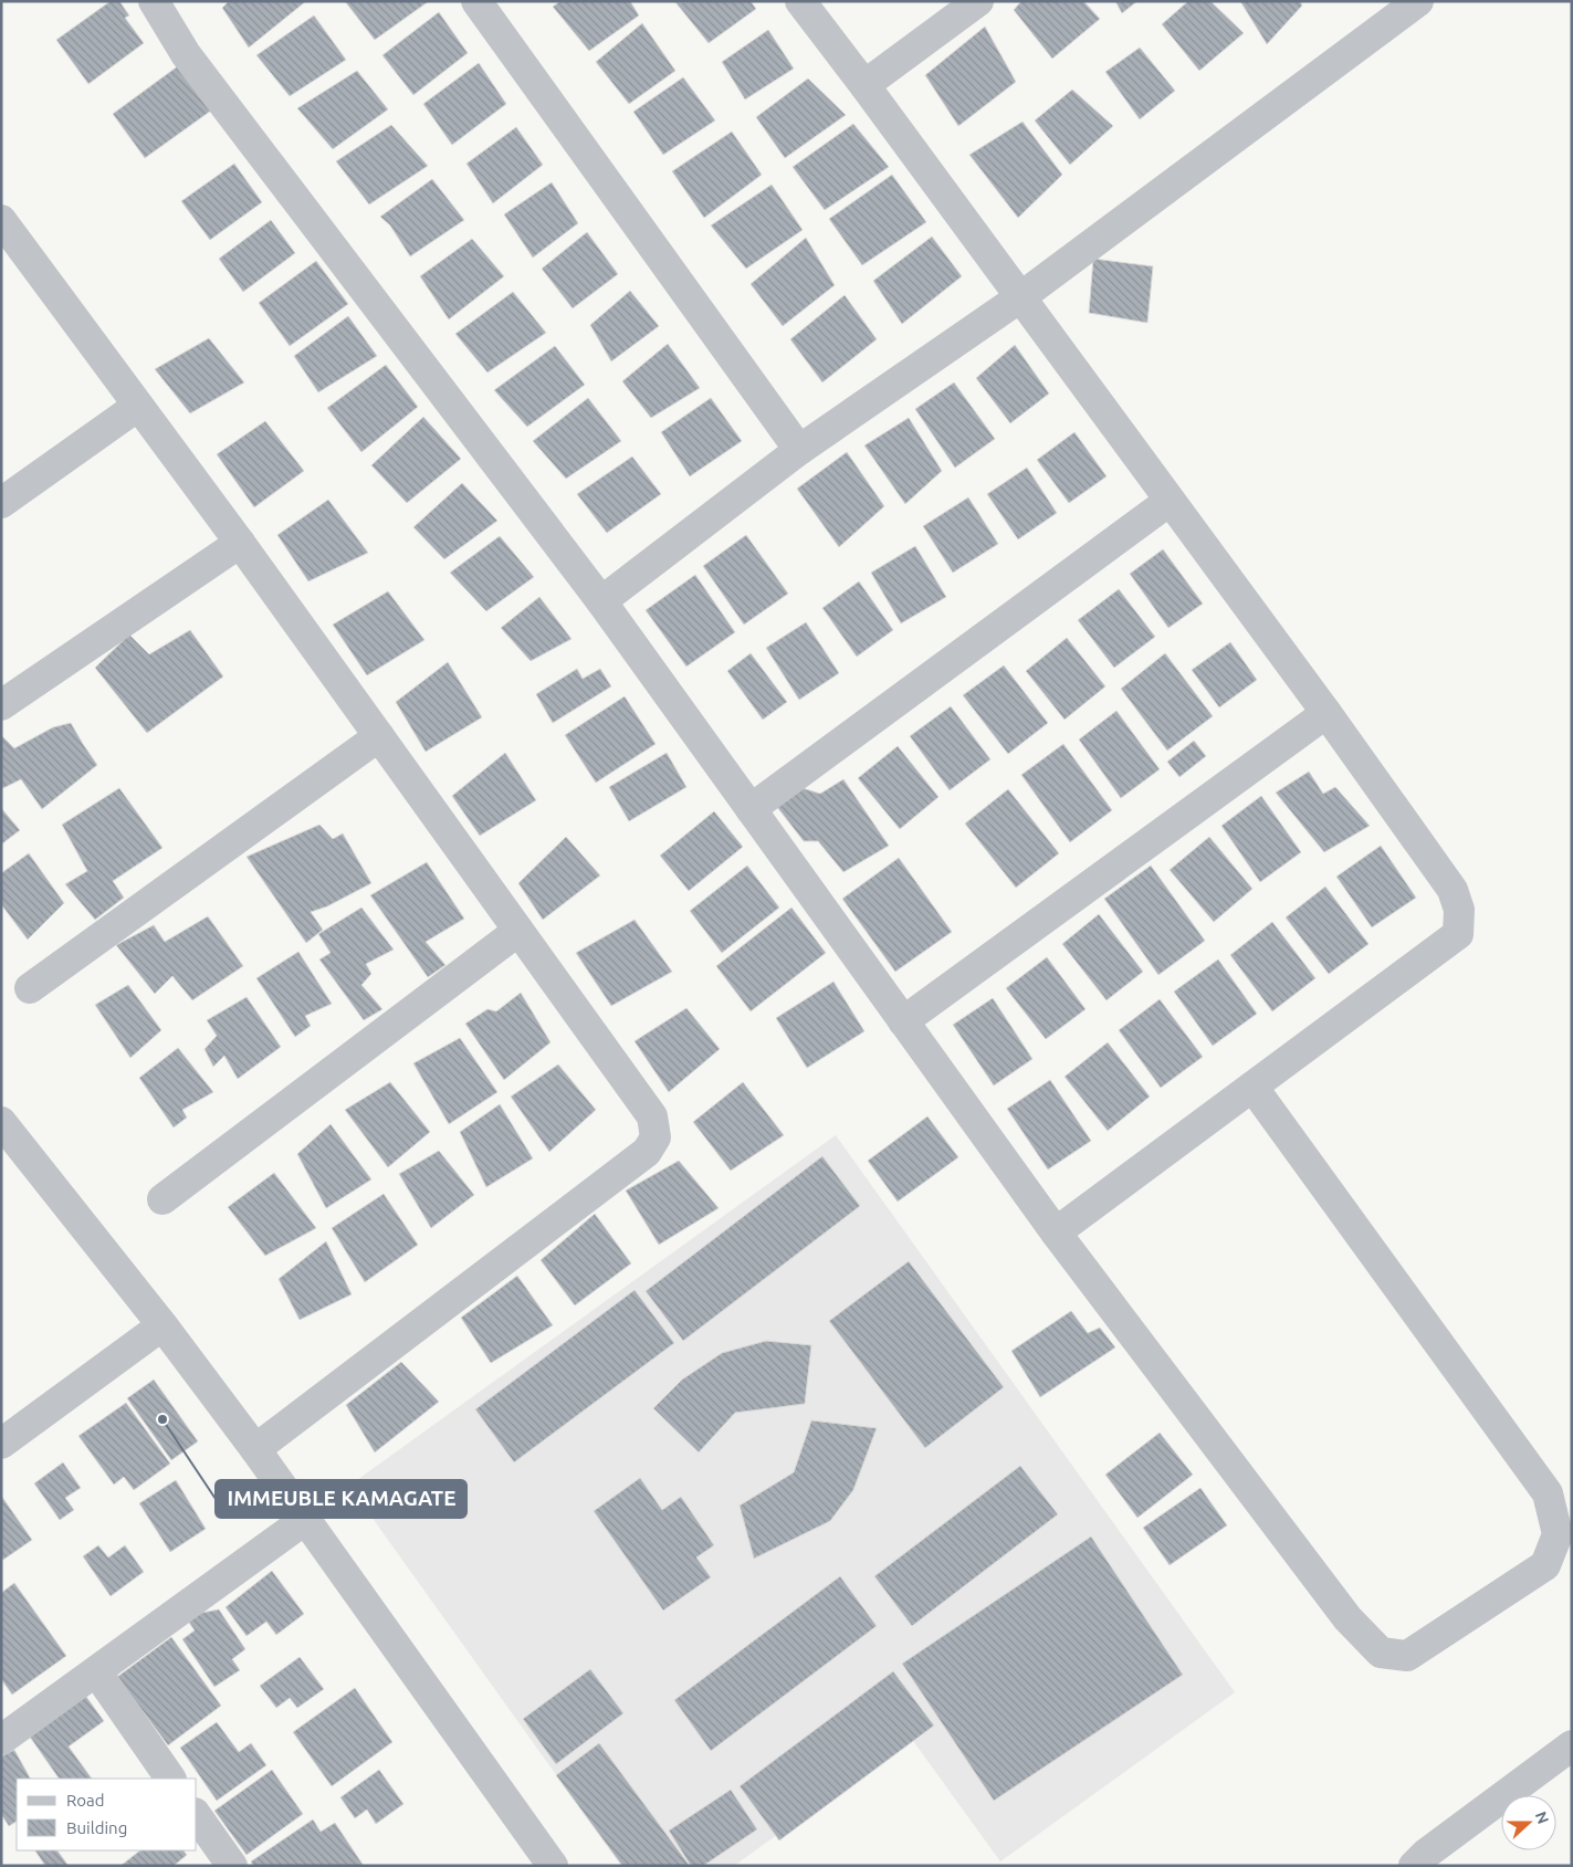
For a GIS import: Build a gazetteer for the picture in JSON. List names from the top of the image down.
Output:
{
  "places": ["IMMEUBLE KAMAGATE"],
  "legend": ["Road", "Building"],
  "north": "right"
}
